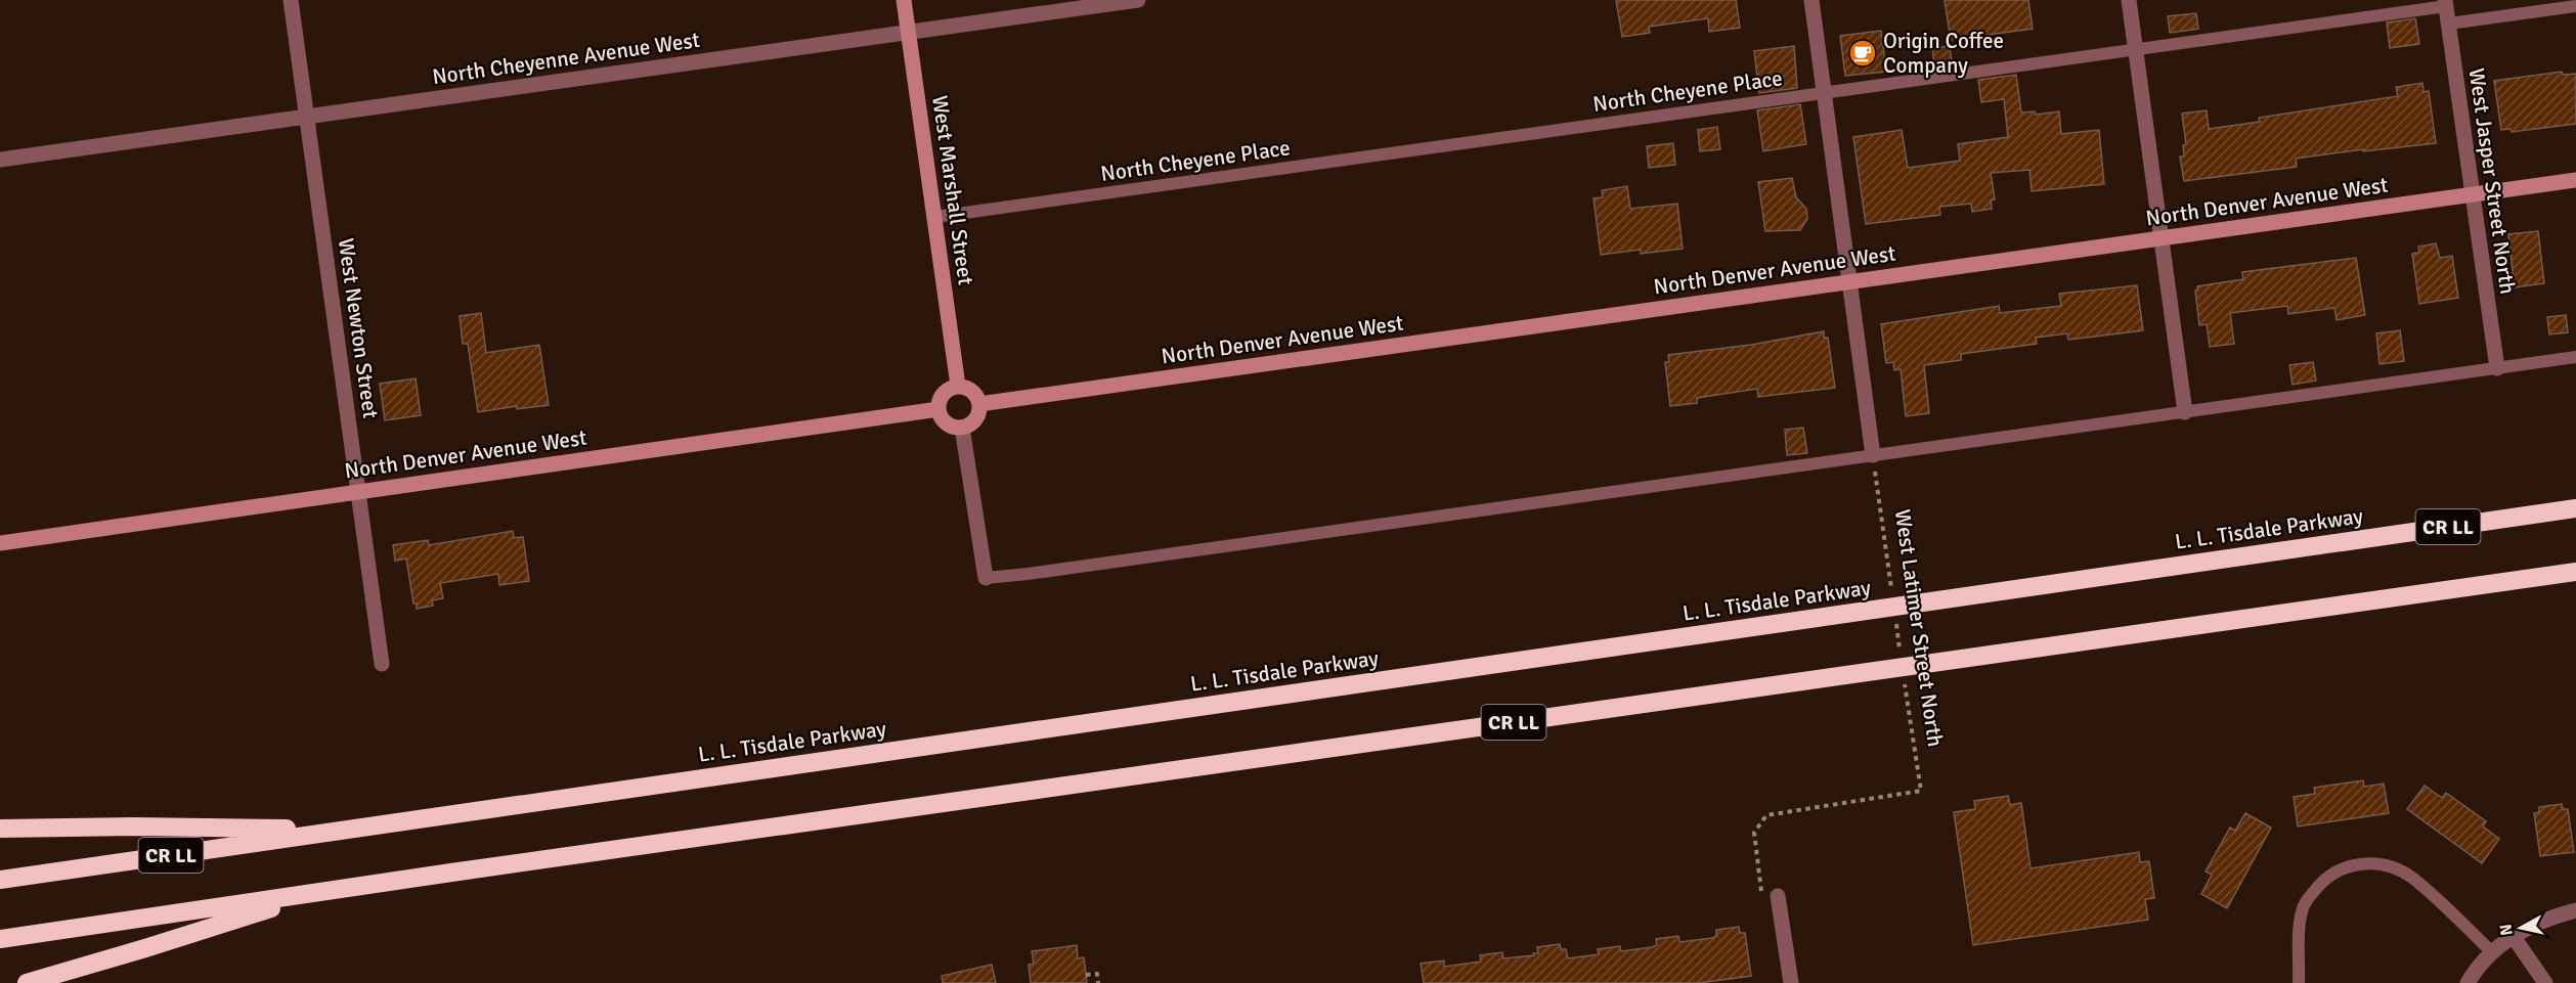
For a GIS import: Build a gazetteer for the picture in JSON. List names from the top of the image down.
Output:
{
  "streets": {
    "highway": ["CR LL", "L. L. Tisdale Parkway"],
    "street": [
      "North Cheyenne Avenue West",
      "West Jasper Street North",
      "West Marshall Street",
      "North Denver Avenue West",
      "West Newton Street"
    ],
    "lane": ["North Cheyene Place"],
    "path": ["West Latimer Street North"]
  },
  "crossings": [
    ["North Cheyenne Avenue West", "West Marshall Street"],
    ["North Cheyenne Avenue West", "West Newton Street"],
    ["North Cheyene Place", "West Jasper Street North"],
    ["North Cheyene Place", "West Marshall Street"],
    ["West Jasper Street North", "North Denver Avenue West"],
    ["West Marshall Street", "North Denver Avenue West"],
    ["North Denver Avenue West", "West Newton Street"]
  ],
  "places": {
    "cafe": ["Origin Coffee Company"]
  },
  "north": "left"
}
